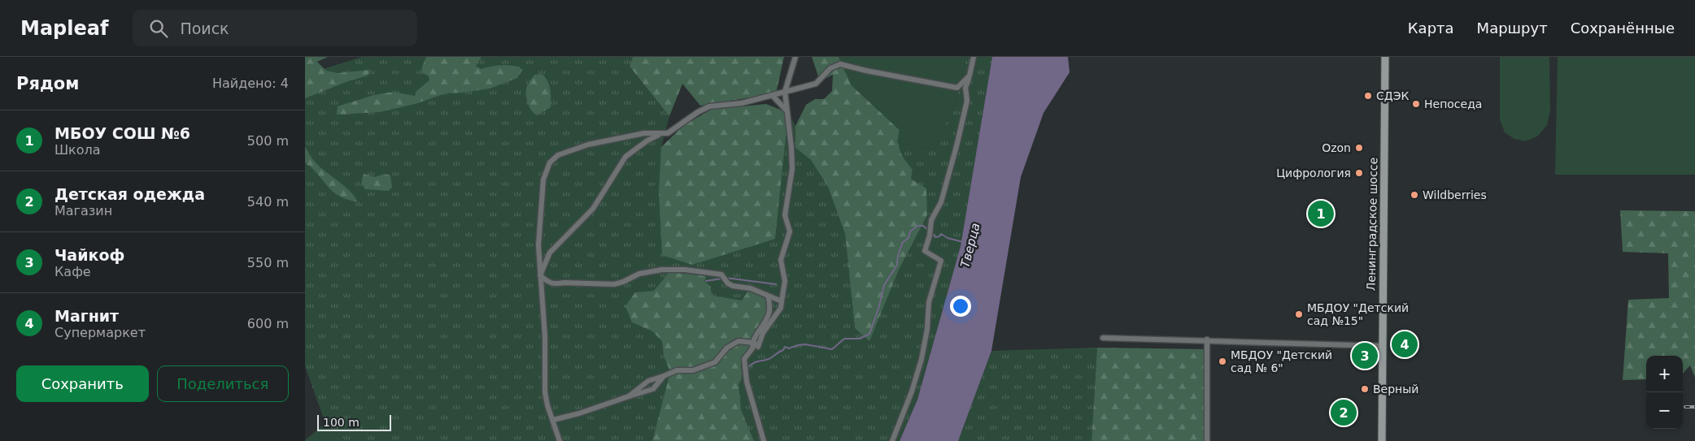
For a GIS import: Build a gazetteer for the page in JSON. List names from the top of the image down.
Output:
{
  "streets": {
    "main road": ["Ленинградское шоссе"]
  },
  "water": ["Тверца"],
  "places": [
    "СДЭК",
    "Непоседа",
    "Ozon",
    "Цифрология",
    "Wildberries",
    "МБДОУ \"Детский сад №15\"",
    "МБДОУ \"Детский сад № 6\"",
    "Верный"
  ],
  "scale_bar": "100 m",
  "page": {
    "header": "Mapleaf",
    "search": "Поиск",
    "nav": ["Карта", "Маршрут", "Сохранённые"],
    "heading": ["Рядом", "Найдено: 4"],
    "list": [
      {
        "mark": "1",
        "name": "МБОУ СОШ №6",
        "note": "Школа",
        "value": "500 m"
      },
      {
        "mark": "2",
        "name": "Детская одежда",
        "note": "Магазин",
        "value": "540 m"
      },
      {
        "mark": "3",
        "name": "Чайкоф",
        "note": "Кафе",
        "value": "550 m"
      },
      {
        "mark": "4",
        "name": "Магнит",
        "note": "Супермаркет",
        "value": "600 m"
      }
    ],
    "pins": [
      "1",
      "4",
      "3",
      "2"
    ],
    "buttons": ["Сохранить", "Поделиться"],
    "map_buttons": ["+", "−"],
    "scale": "100 m"
  }
}
